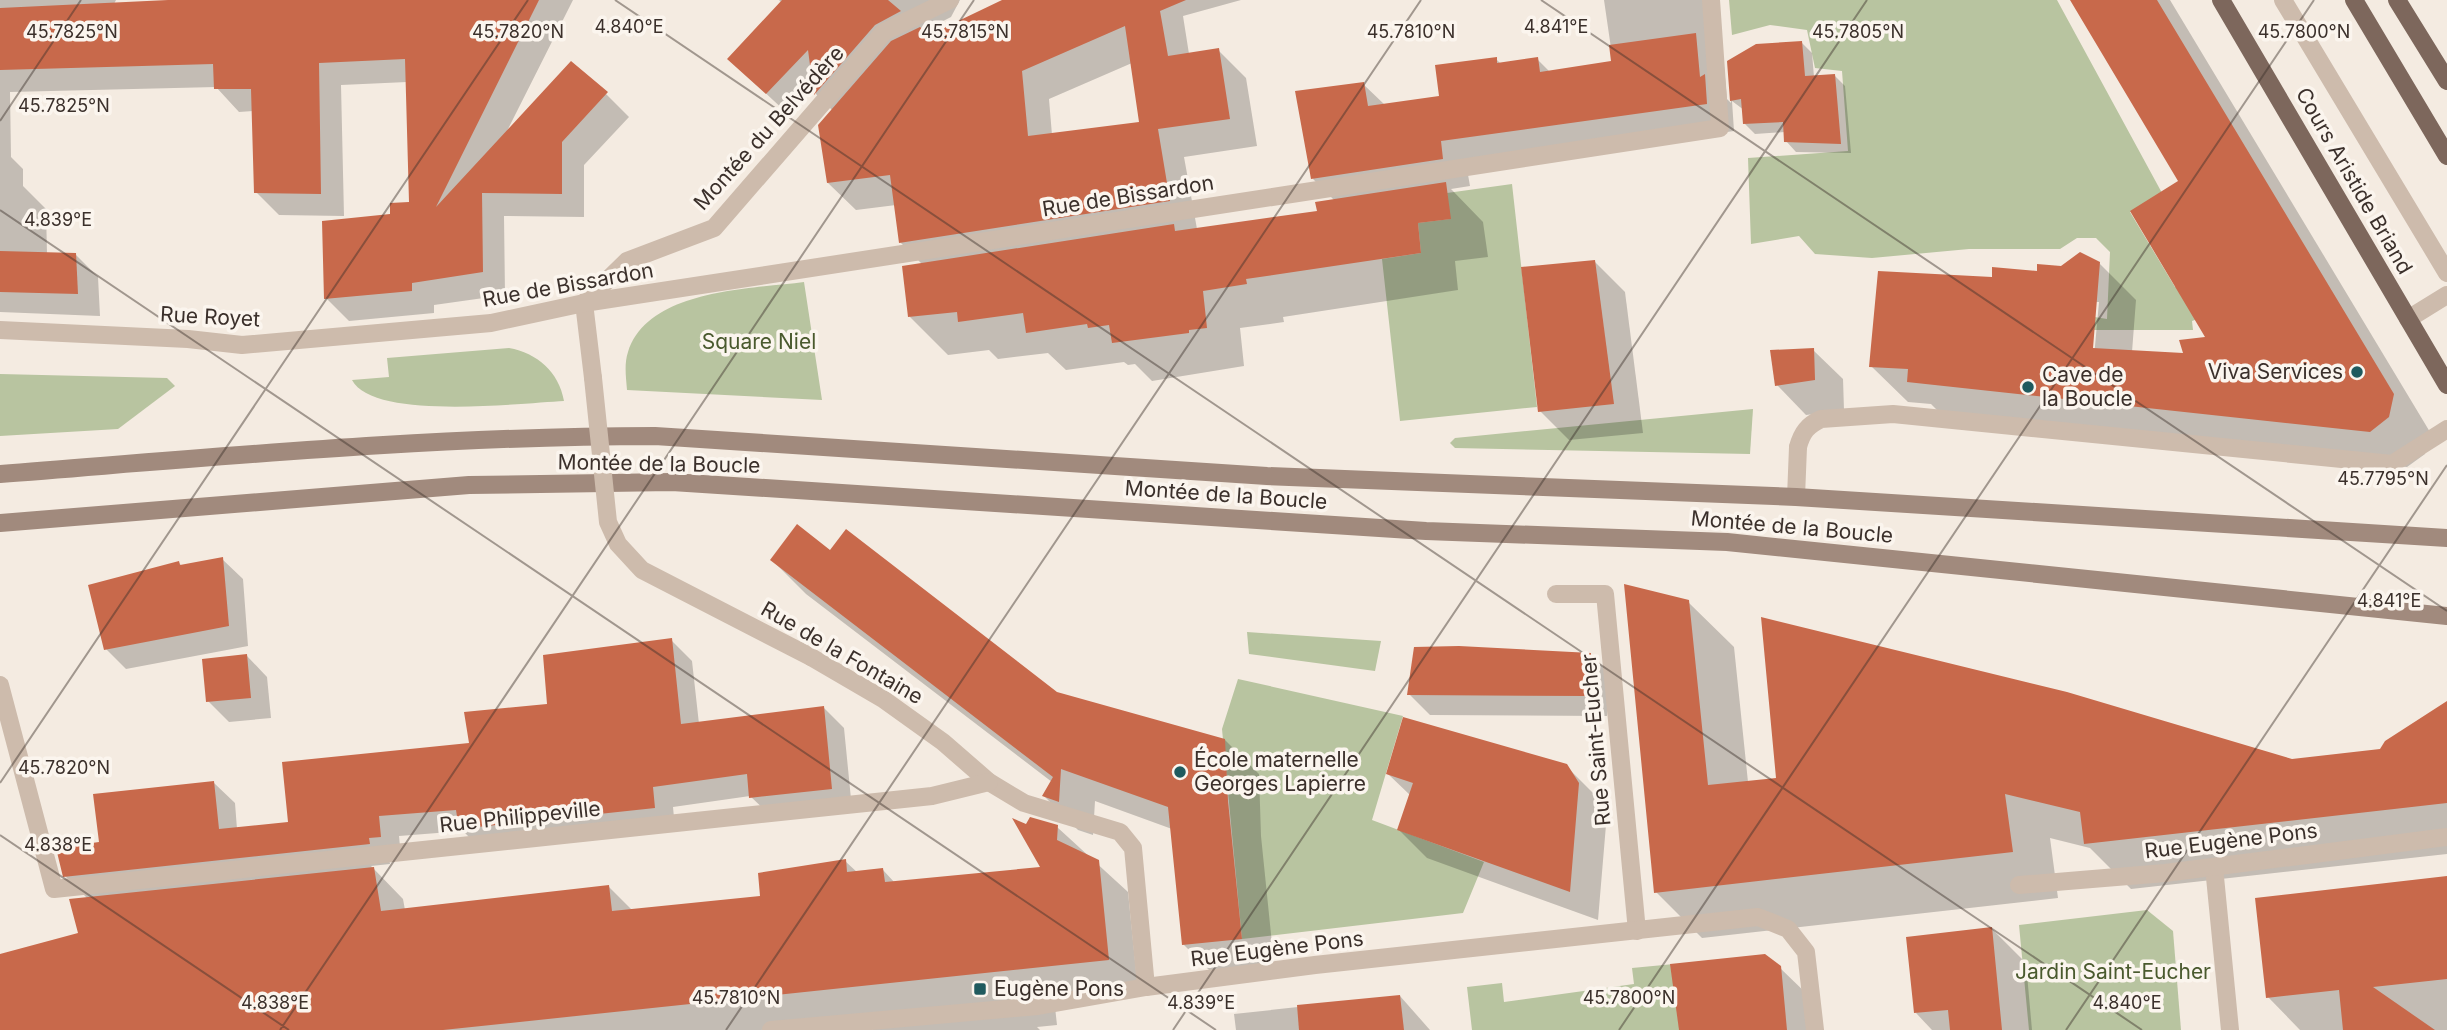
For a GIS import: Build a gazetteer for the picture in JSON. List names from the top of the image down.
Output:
{
  "streets": {
    "main road": ["Cours Aristide Briand", "Montée de la Boucle"],
    "street": [
      "Montée du Belvédère",
      "Rue de Bissardon",
      "Rue Royet",
      "Rue de la Fontaine",
      "Rue Saint-Eucher",
      "Rue Philippeville",
      "Rue Eugène Pons"
    ]
  },
  "crossings": [
    ["Montée du Belvédère", "Rue de Bissardon"],
    ["Montée du Belvédère", "Rue de la Fontaine"],
    ["Rue de Bissardon", "Rue Royet"],
    ["Rue de Bissardon", "Rue de la Fontaine"],
    ["Rue de la Fontaine", "Rue Philippeville"],
    ["Rue de la Fontaine", "Rue Eugène Pons"],
    ["Rue Saint-Eucher", "Rue Eugène Pons"]
  ],
  "parks": ["Square Niel", "Jardin Saint-Eucher"],
  "places": {
    "other": ["Viva Services", "Cave de la Boucle", "École maternelle Georges Lapierre"],
    "transit": ["Eugène Pons"]
  },
  "coordinates": [
    "4.840°E",
    "4.841°E",
    "45.7825°N",
    "45.7820°N",
    "45.7815°N",
    "45.7810°N",
    "45.7805°N",
    "45.7800°N",
    "4.839°E",
    "45.7795°N",
    "4.838°E"
  ]
}
